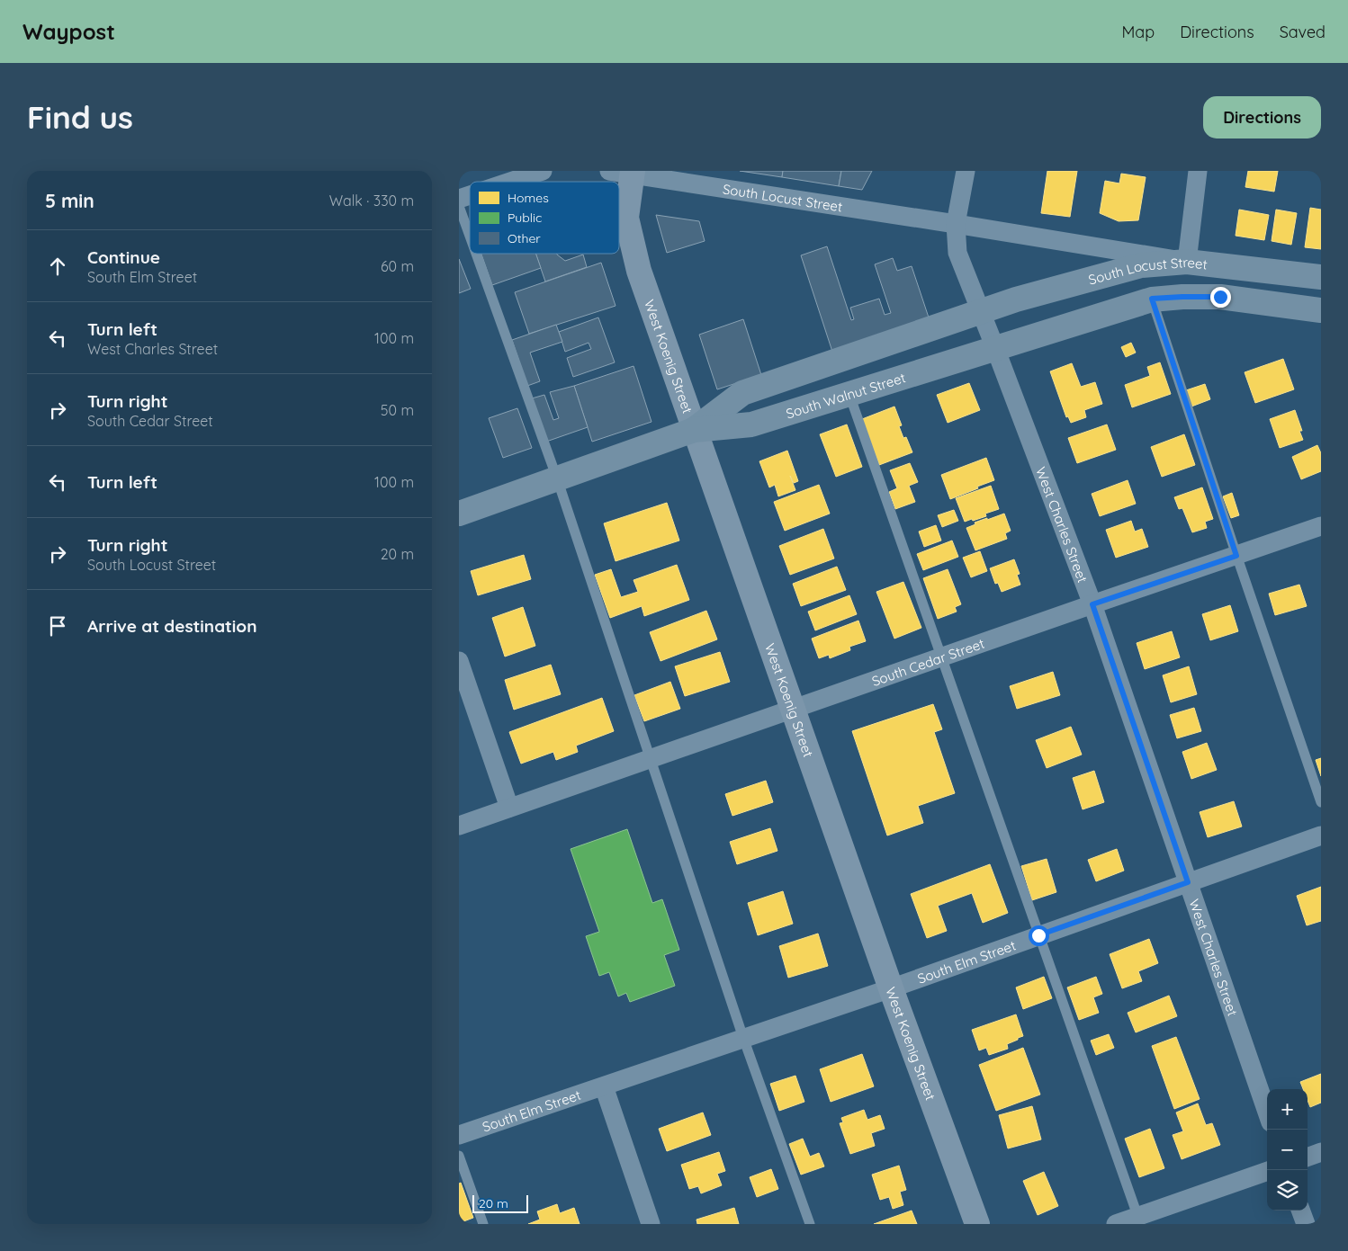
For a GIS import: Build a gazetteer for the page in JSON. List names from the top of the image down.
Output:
{
  "streets": {
    "main road": ["South Locust Street", "South Walnut Street"],
    "street": [
      "West Koenig Street",
      "West Charles Street",
      "South Cedar Street",
      "South Elm Street"
    ]
  },
  "crossings": [
    ["South Locust Street", "West Koenig Street"],
    ["South Locust Street", "South Walnut Street"],
    ["South Locust Street", "West Charles Street"],
    ["West Koenig Street", "South Walnut Street"],
    ["West Koenig Street", "South Cedar Street"],
    ["West Koenig Street", "South Elm Street"],
    ["South Walnut Street", "West Charles Street"],
    ["West Charles Street", "South Cedar Street"],
    ["West Charles Street", "South Elm Street"]
  ],
  "legend": ["Homes", "Public", "Other"],
  "scale_bar": "20 m",
  "page": {
    "header": "Waypost",
    "nav": ["Map", "Directions", "Saved"],
    "buttons": "Directions",
    "title": "Find us",
    "heading": ["5 min", "Walk · 330 m"],
    "list": [
      ["Continue", "South Elm Street", "60 m"],
      ["Turn left", "West Charles Street", "100 m"],
      ["Turn right", "South Cedar Street", "50 m"],
      ["Turn left", "100 m"],
      ["Turn right", "South Locust Street", "20 m"],
      "Arrive at destination"
    ],
    "map_buttons": ["+", "−"],
    "scale": "20 m"
  }
}
